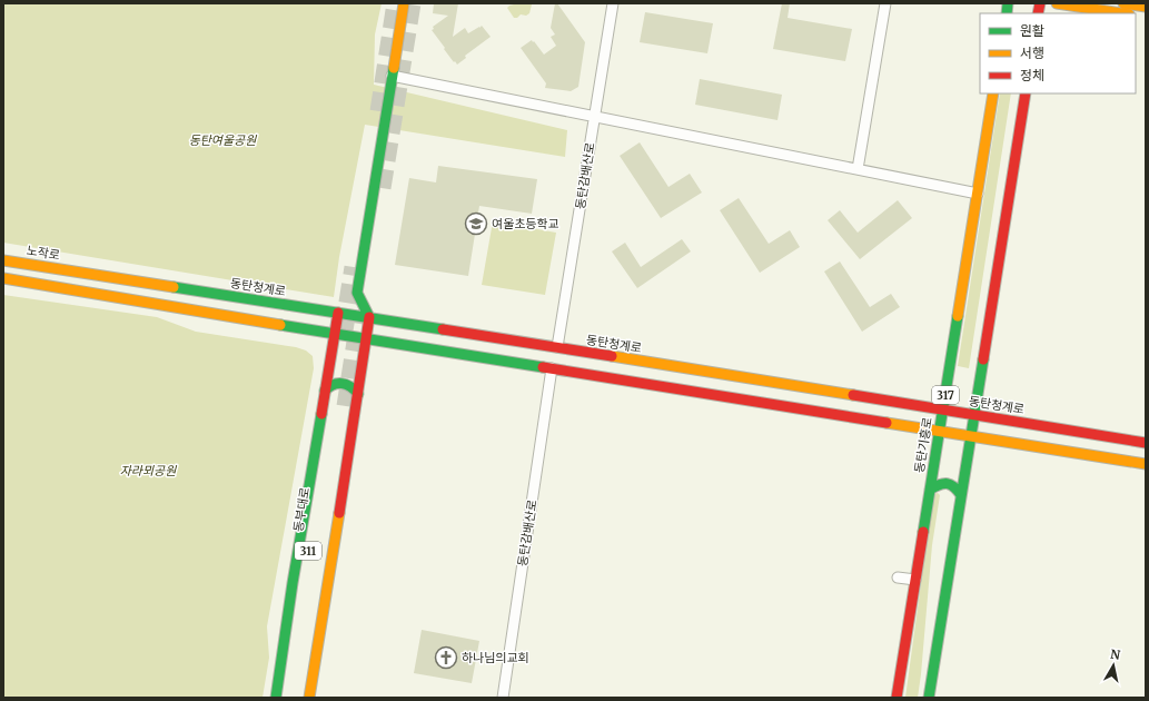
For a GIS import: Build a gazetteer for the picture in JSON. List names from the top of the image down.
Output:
{
  "streets": {
    "main road": [
      "노작로",
      "동탄청계로",
      "317",
      "동탄기흥로",
      "동부대로",
      "311"
    ],
    "street": ["동탄감배산로"]
  },
  "crossings": [
    ["동탄감배산로", "동탄청계로"],
    ["노작로", "동탄청계로"],
    ["동탄청계로", "317"],
    ["동탄청계로", "동탄기흥로"]
  ],
  "parks": ["동탄여울공원", "자라뫼공원"],
  "places": {
    "school or university": ["여울초등학교"],
    "church": ["하나님의교회"]
  },
  "legend": ["원활", "서행", "정체"],
  "north": "top"
}
